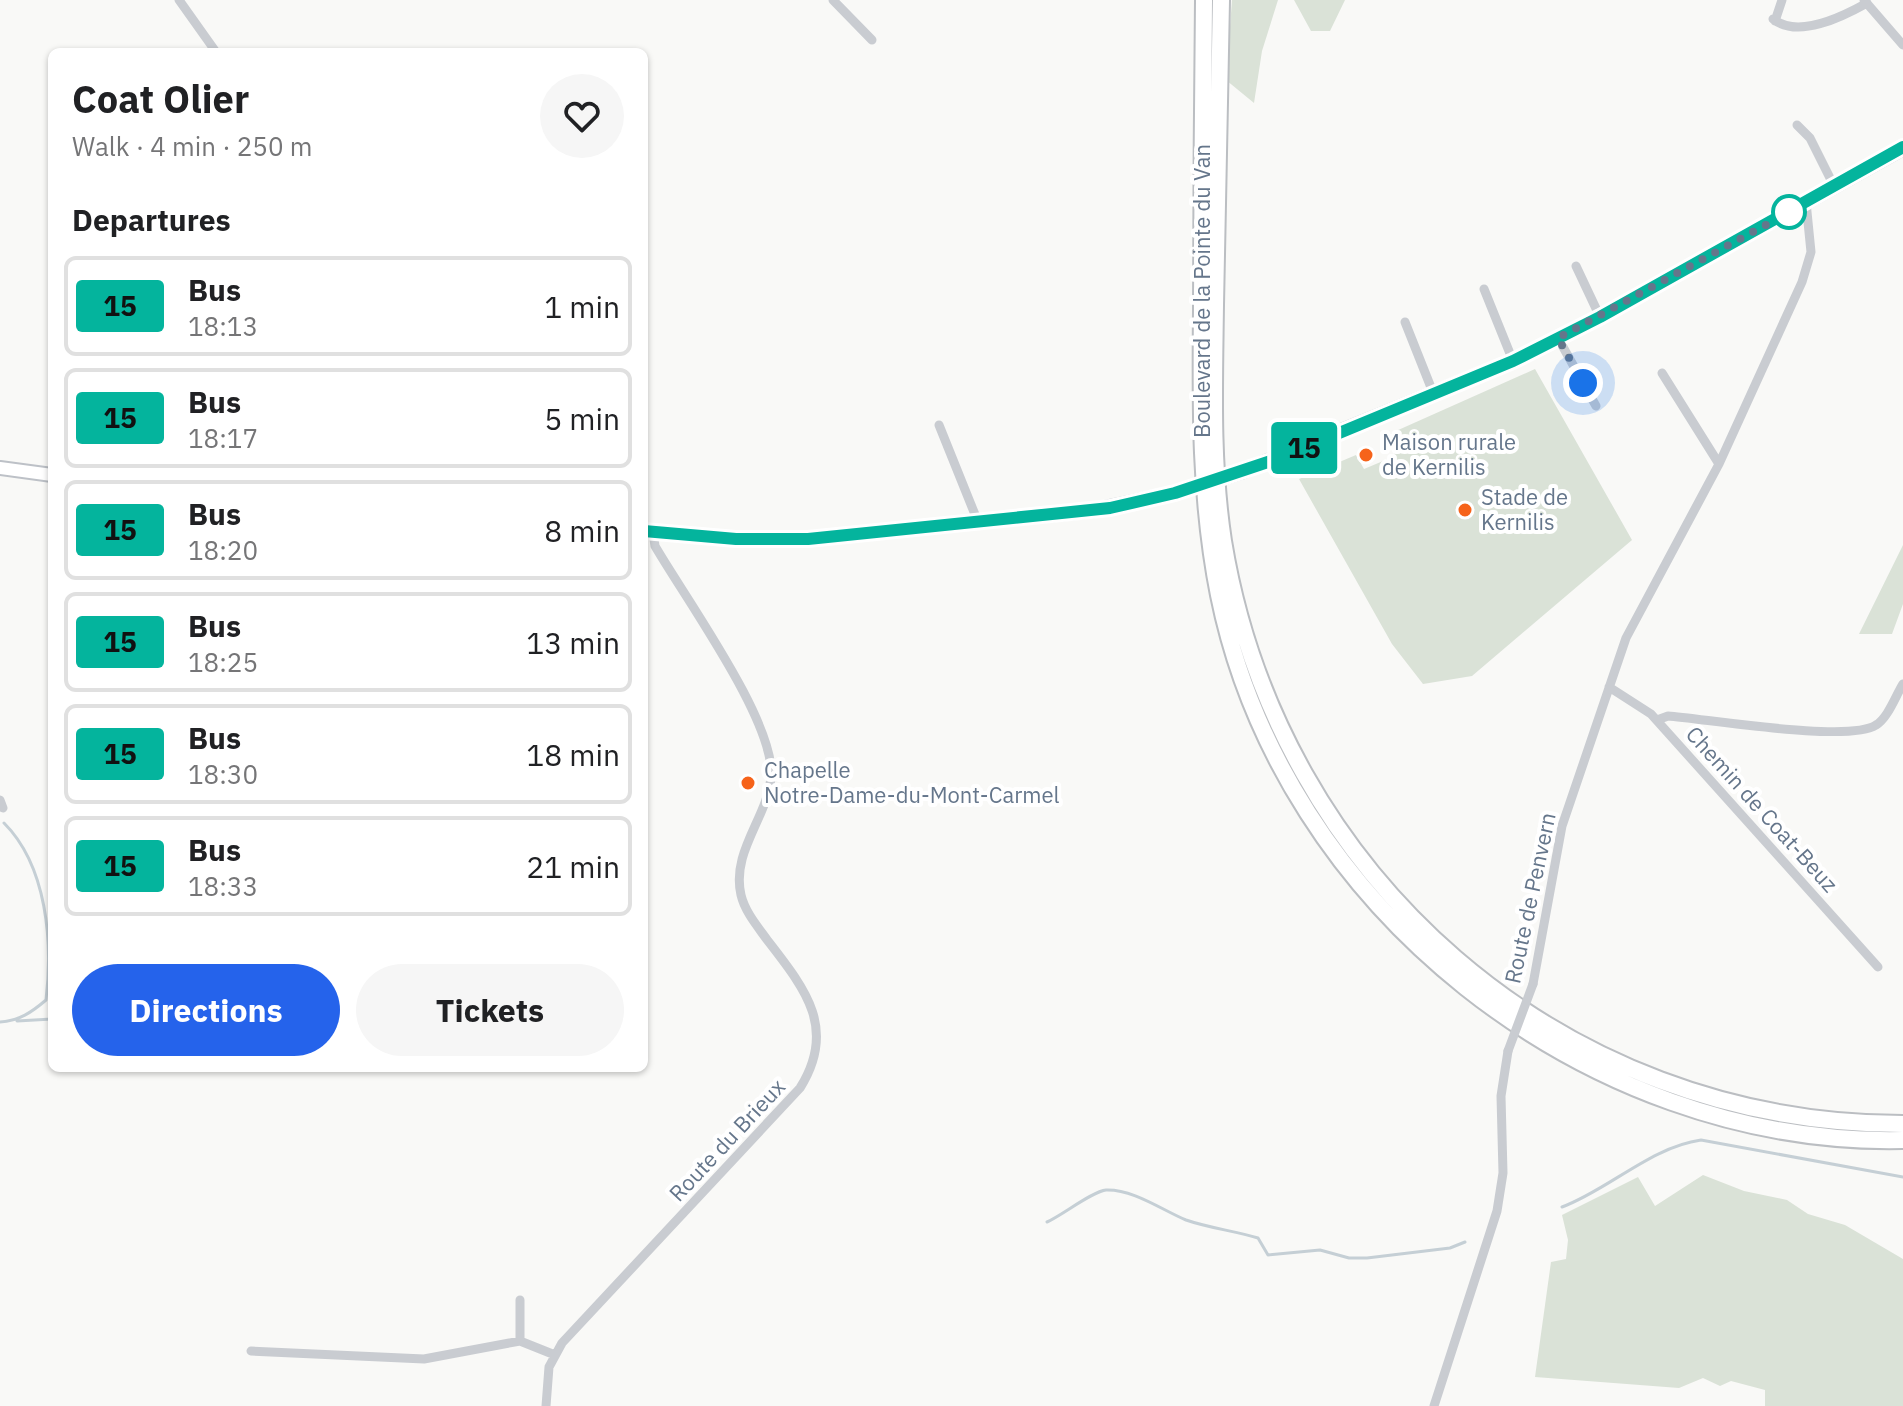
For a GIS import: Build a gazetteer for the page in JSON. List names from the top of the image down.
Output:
{
  "streets": {
    "highway": ["Boulevard de la Pointe du Van"],
    "street": ["Chemin de Coat-Beuz", "Route de Penvern", "Route du Brieux"]
  },
  "crossings": [
    ["Chemin de Coat-Beuz", "Route de Penvern"]
  ],
  "places": ["Maison rurale de Kernilis", "Stade de Kernilis", "Chapelle Notre-Dame-du-Mont-Carmel"],
  "lines": ["bus line 15"],
  "page": {
    "on_map": "15",
    "heading": [
      ["Coat Olier", "Walk · 4 min · 250 m"],
      "Departures"
    ],
    "list": [
      {
        "mark": "15",
        "name": "Bus",
        "note": "18:13",
        "value": "1 min"
      },
      {
        "mark": "15",
        "name": "Bus",
        "note": "18:17",
        "value": "5 min"
      },
      {
        "mark": "15",
        "name": "Bus",
        "note": "18:20",
        "value": "8 min"
      },
      {
        "mark": "15",
        "name": "Bus",
        "note": "18:25",
        "value": "13 min"
      },
      {
        "mark": "15",
        "name": "Bus",
        "note": "18:30",
        "value": "18 min"
      },
      {
        "mark": "15",
        "name": "Bus",
        "note": "18:33",
        "value": "21 min"
      }
    ],
    "buttons": ["Directions", "Tickets"]
  }
}
